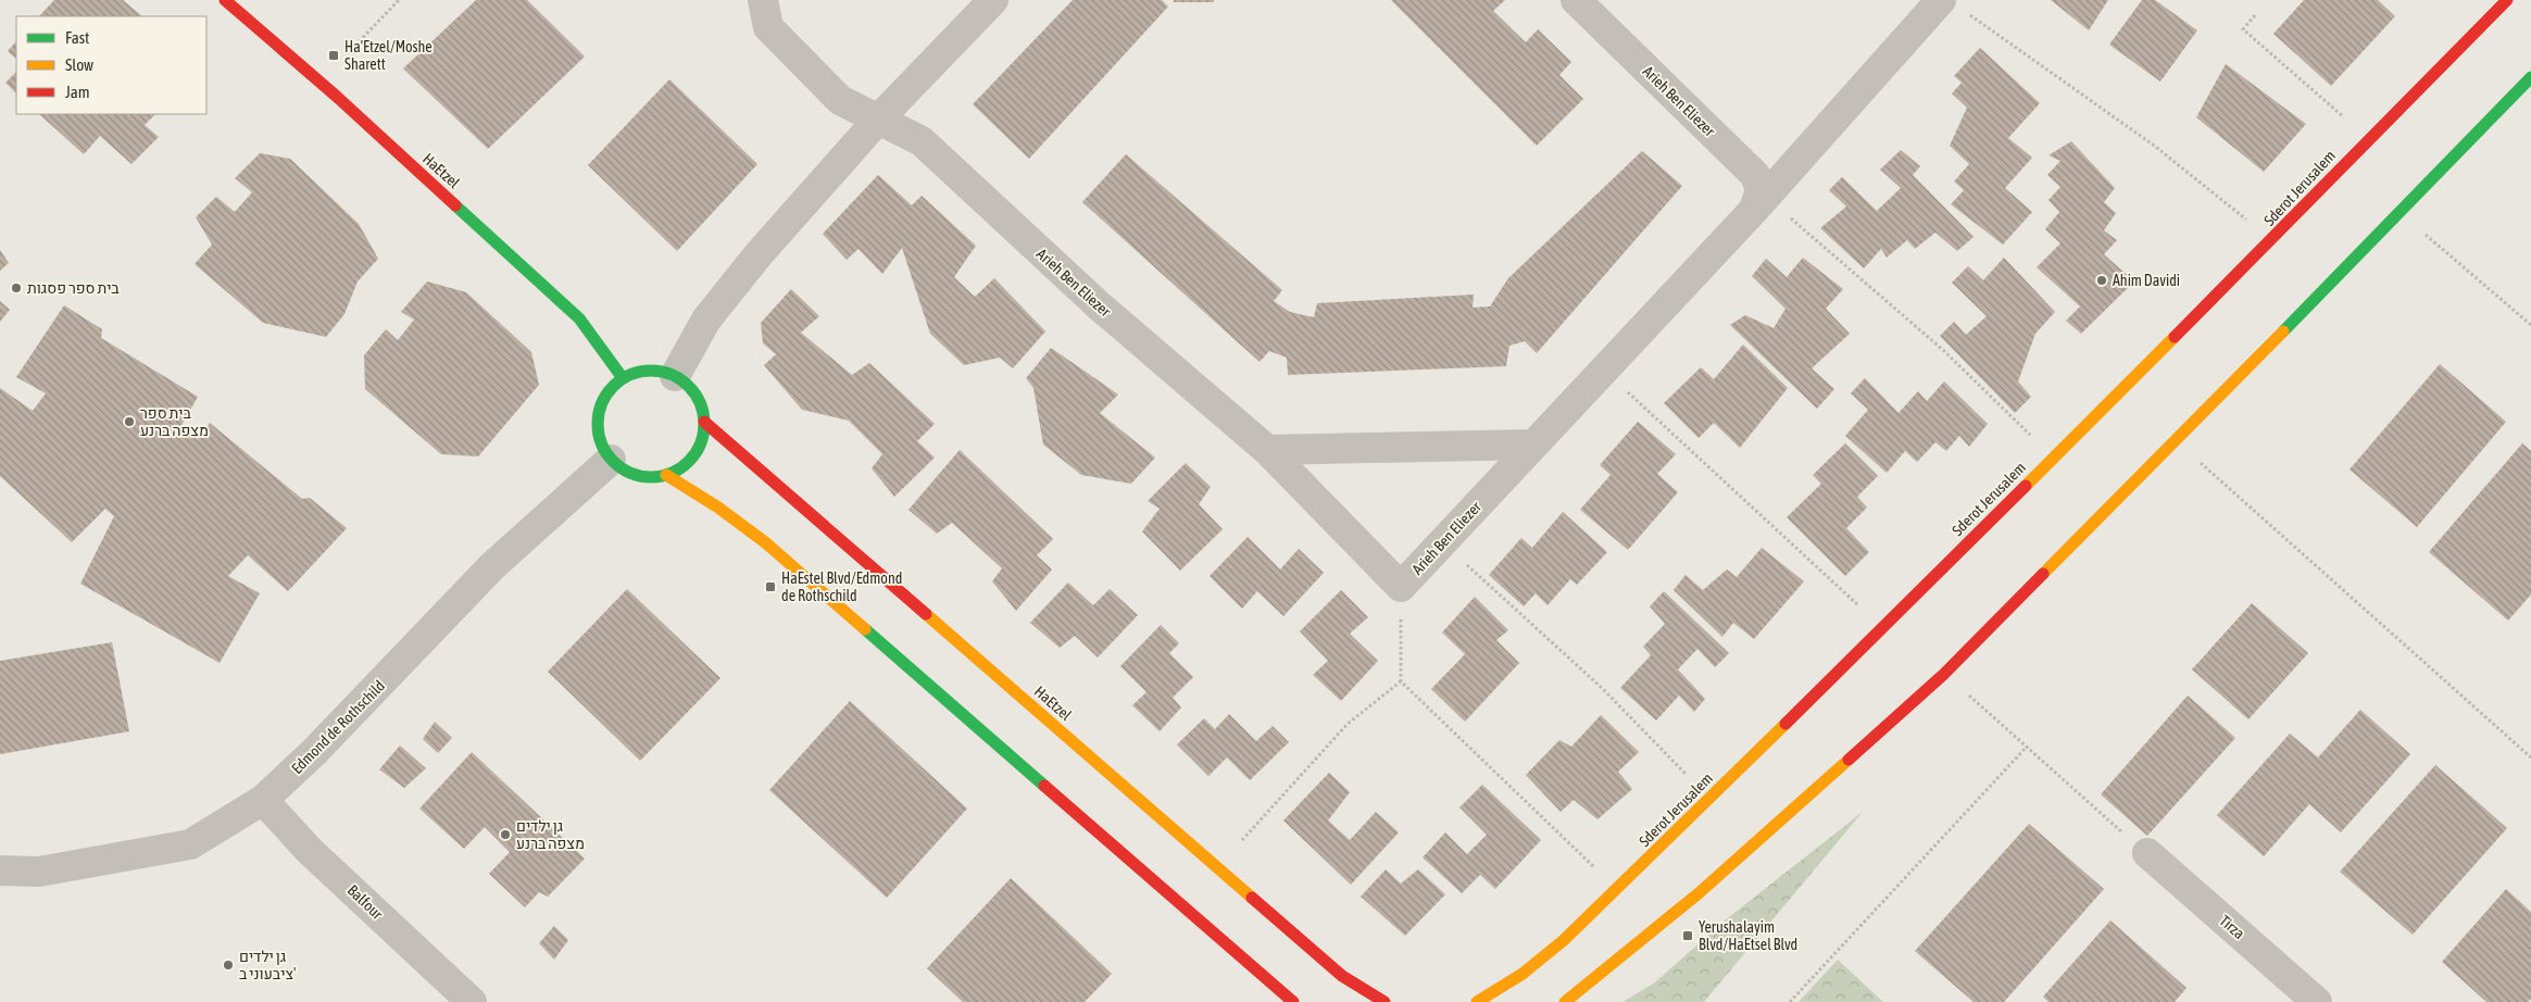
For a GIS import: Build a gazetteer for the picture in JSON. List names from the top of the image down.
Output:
{
  "streets": {
    "main road": ["HaEtzel", "Sderot Jerusalem"],
    "street": [
      "Arieh Ben Eliezer",
      "Edmond de Rothschild",
      "Balfour",
      "Tirza"
    ]
  },
  "crossings": [
    ["HaEtzel", "Edmond de Rothschild"],
    ["Edmond de Rothschild", "Balfour"]
  ],
  "places": {
    "transit": ["Ha'Etzel/Moshe Sharett", "HaEstel Blvd/Edmond de Rothschild", "Yerushalayim Blvd/HaEtsel Blvd"],
    "other": [
      "Ahim Davidi",
      "בית ספר פסגות",
      "בית ספר מצפה ברנע",
      "גן ילדים מצפה ברנע",
      "גן ילדים ציבעוני ב'"
    ]
  },
  "legend": ["Fast", "Slow", "Jam"]
}
